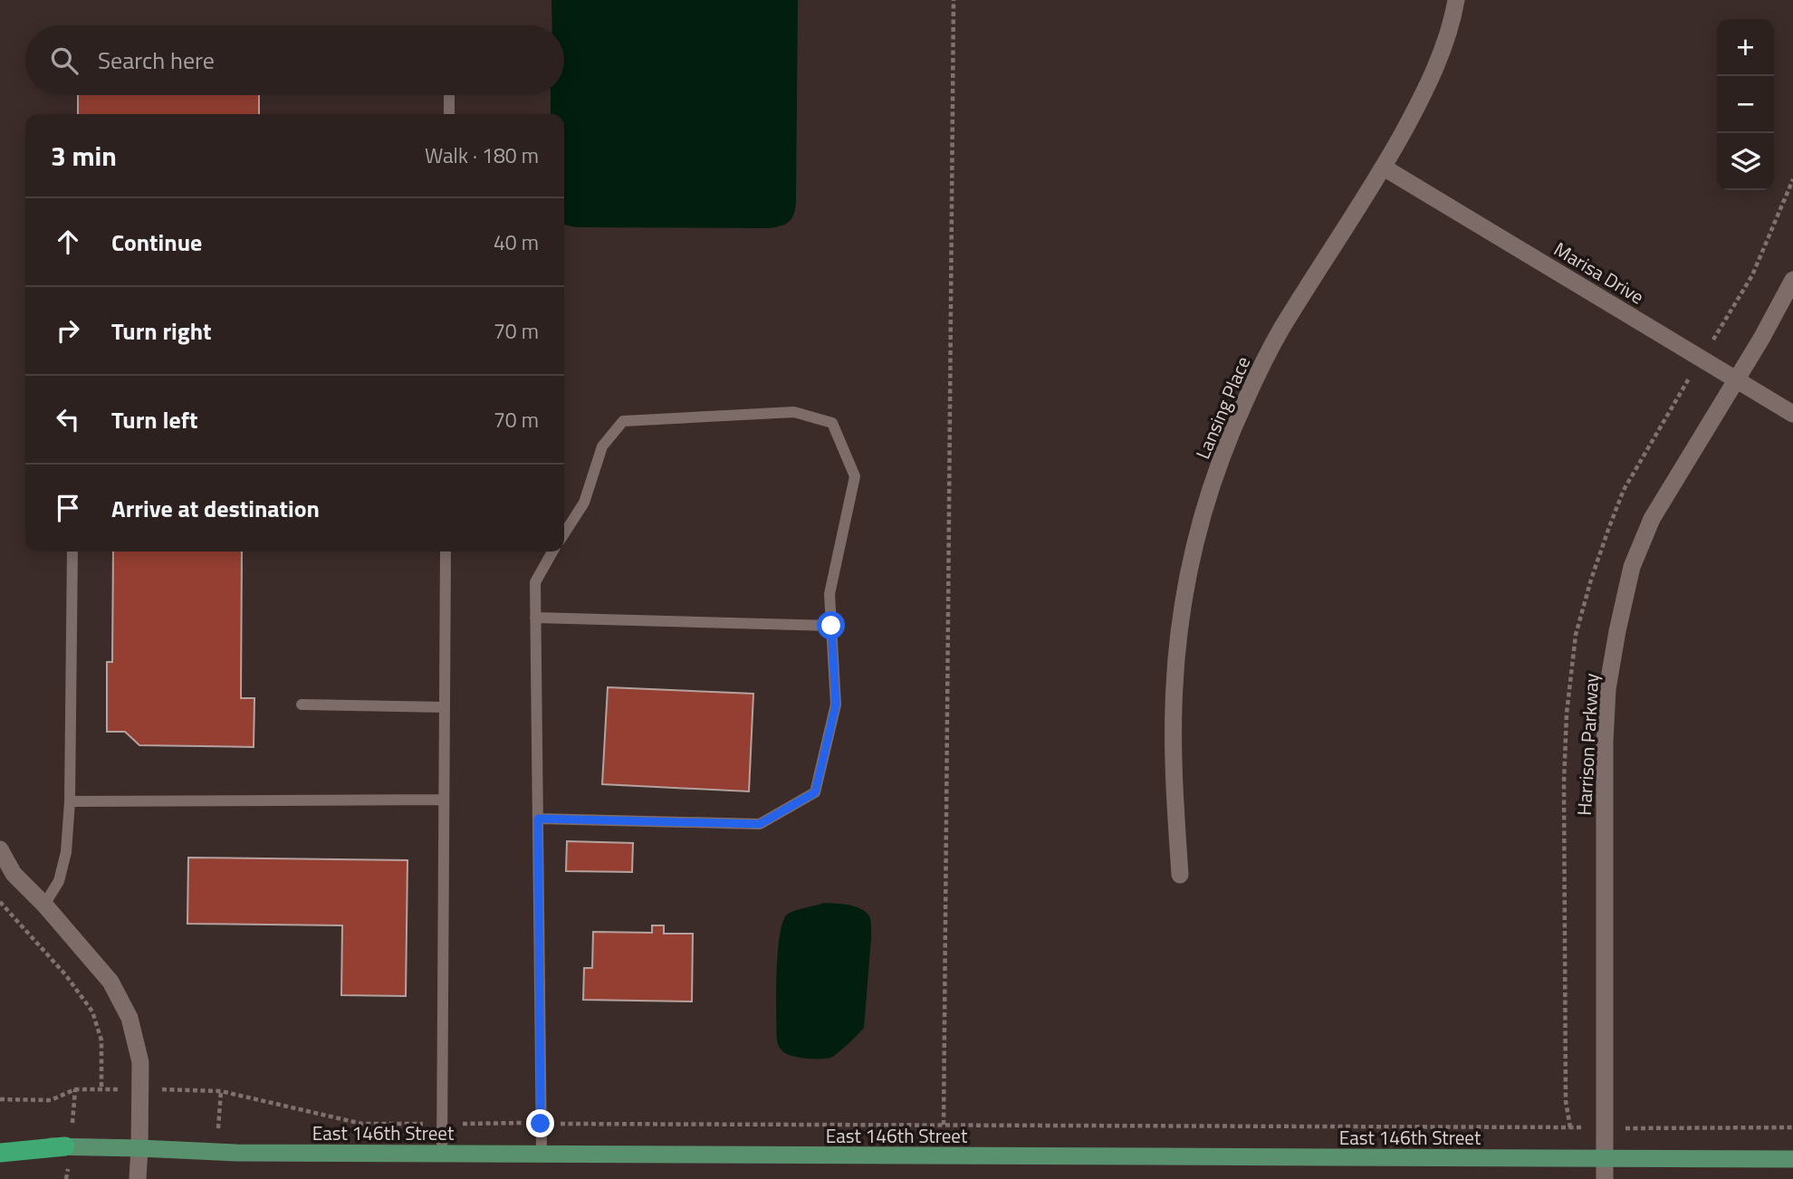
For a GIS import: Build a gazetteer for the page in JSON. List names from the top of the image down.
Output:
{
  "streets": {
    "main road": ["East 146th Street"],
    "street": ["Marisa Drive", "Lansing Place", "Harrison Parkway"]
  },
  "crossings": [
    ["Marisa Drive", "Lansing Place"],
    ["Marisa Drive", "Harrison Parkway"],
    ["Harrison Parkway", "East 146th Street"]
  ],
  "page": {
    "map_buttons": ["+", "−"],
    "search": "Search here",
    "heading": ["3 min", "Walk · 180 m"],
    "list": [
      ["Continue", "40 m"],
      ["Turn right", "70 m"],
      ["Turn left", "70 m"],
      "Arrive at destination"
    ]
  }
}
